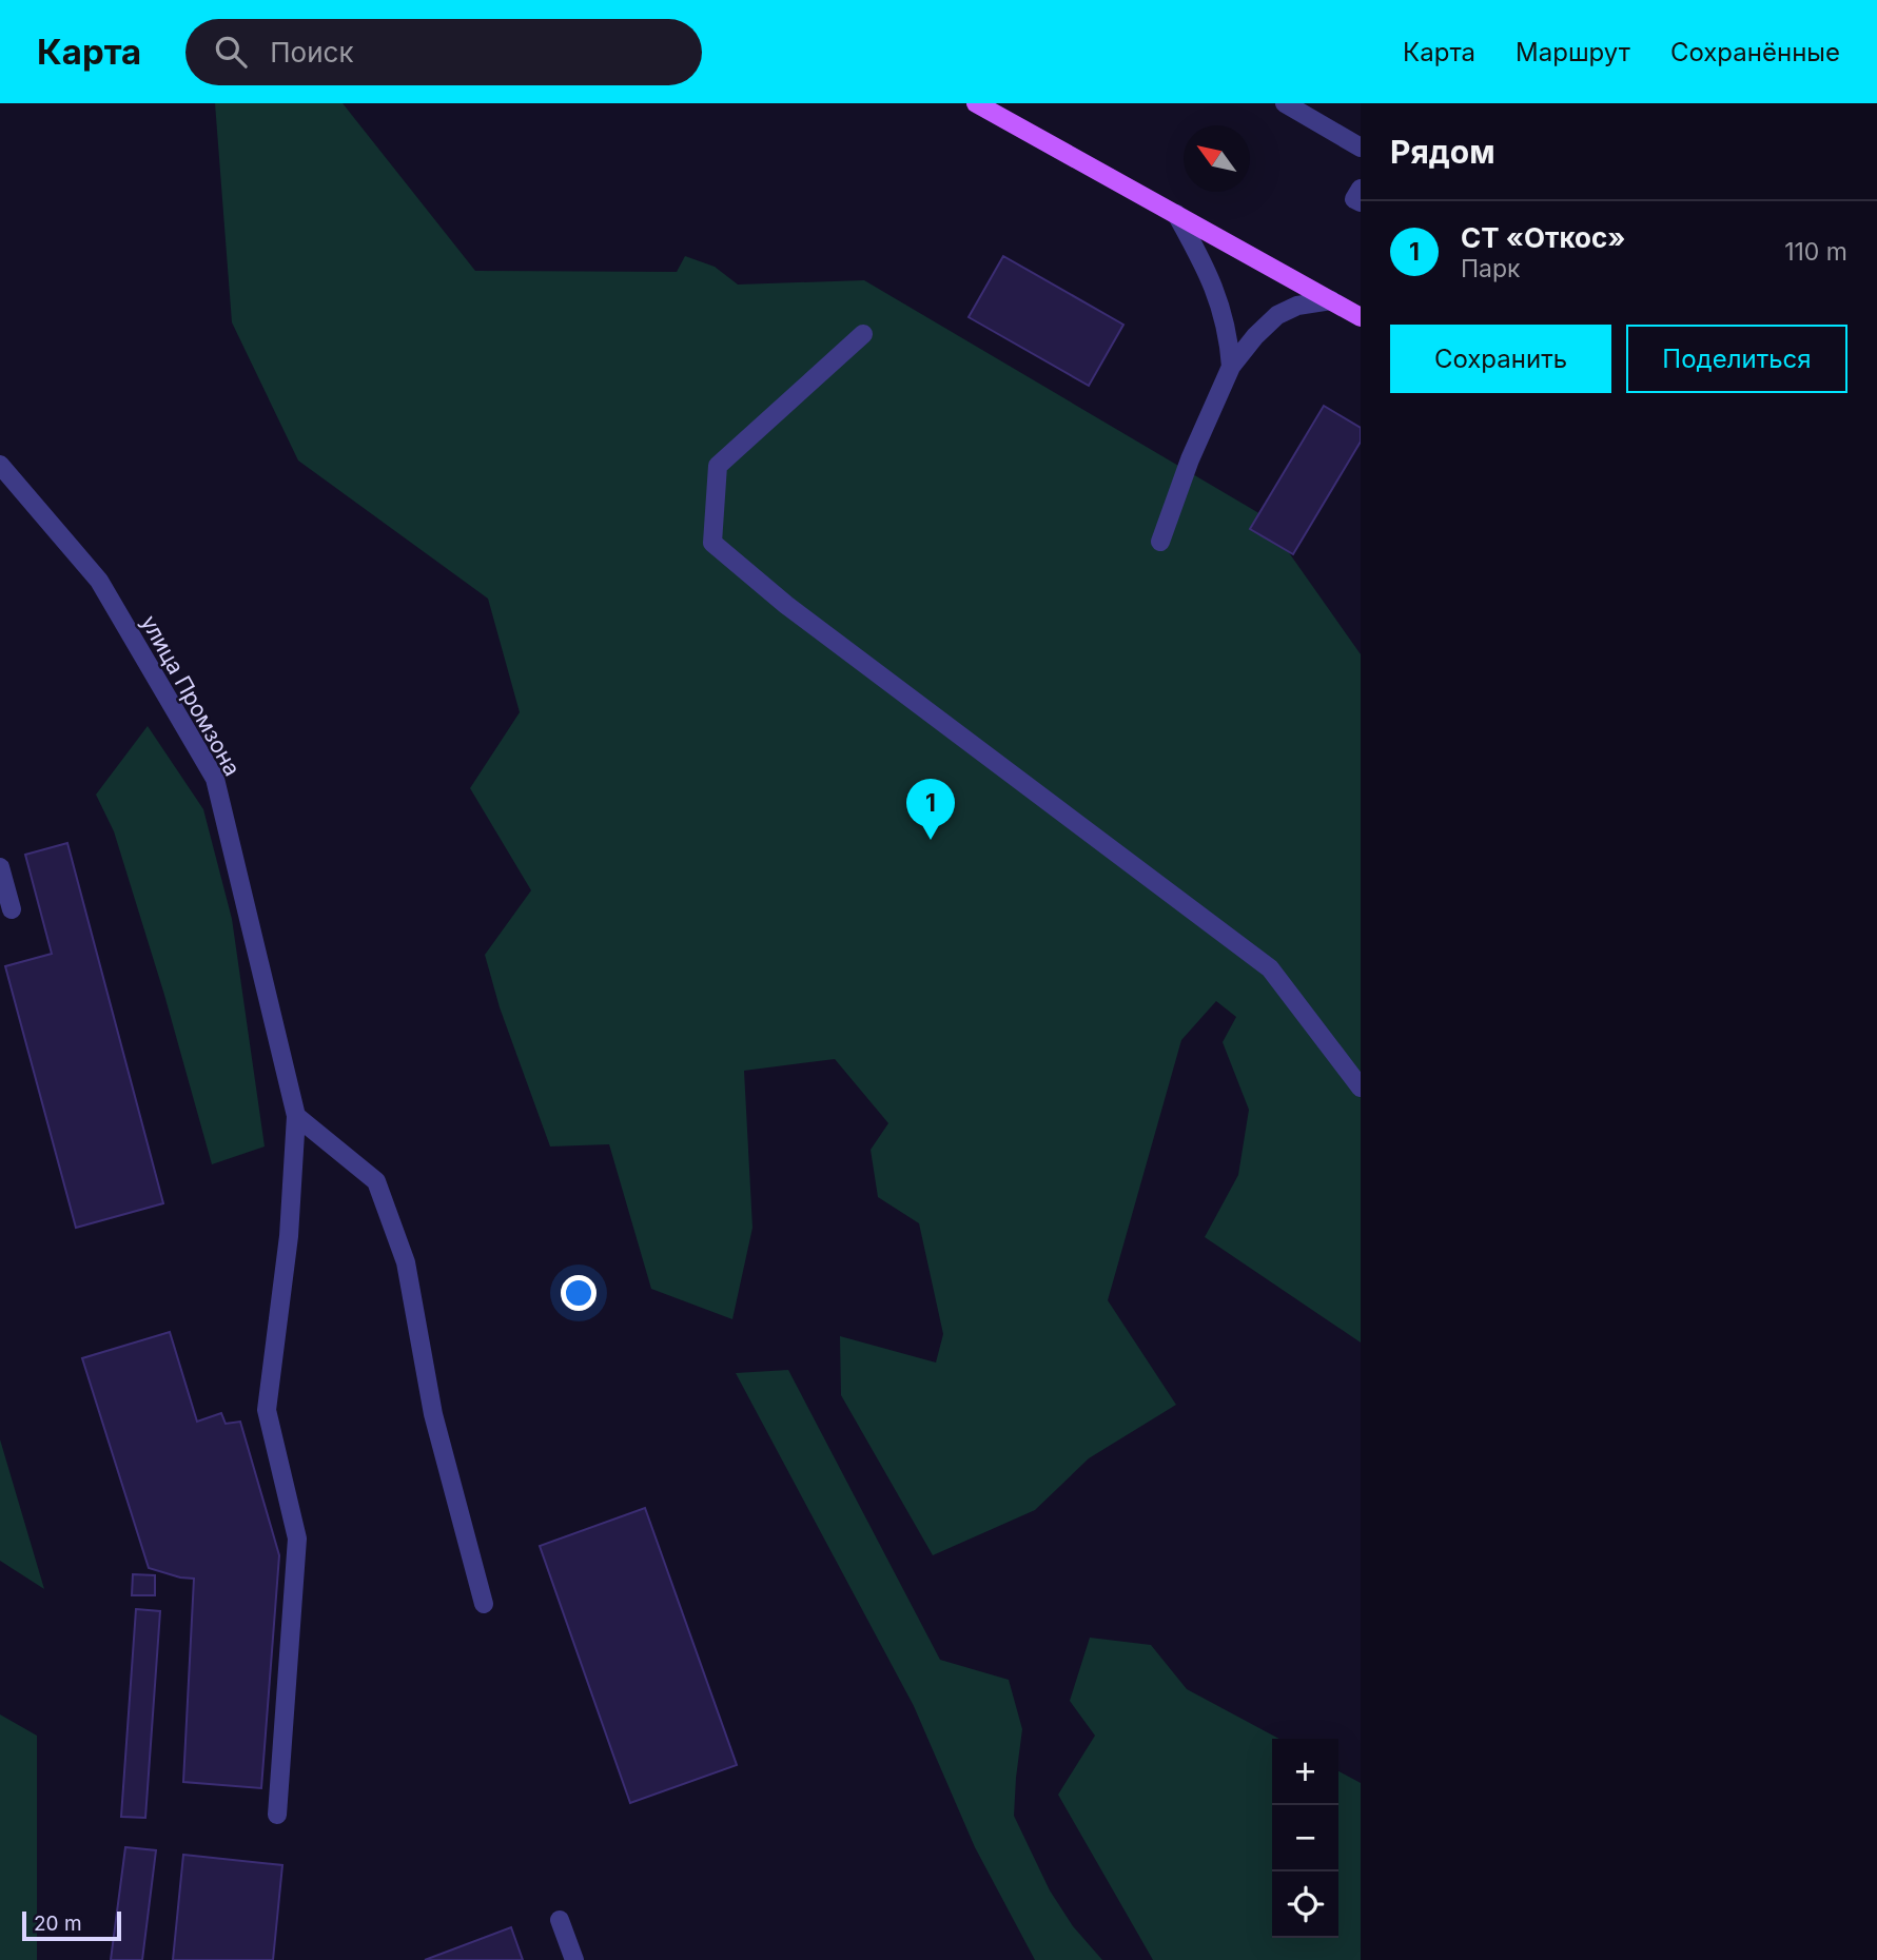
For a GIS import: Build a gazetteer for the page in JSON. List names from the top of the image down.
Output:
{
  "streets": {
    "street": ["улица Промзона"]
  },
  "scale_bar": "20 m",
  "north": "top left",
  "page": {
    "header": "Карта",
    "search": "Поиск",
    "nav": ["Карта", "Маршрут", "Сохранённые"],
    "heading": "Рядом",
    "list": [
      {
        "mark": "1",
        "name": "СТ «Откос»",
        "note": "Парк",
        "value": "110 m"
      }
    ],
    "buttons": ["Сохранить", "Поделиться"],
    "pins": "1",
    "map_buttons": ["+", "−"],
    "scale": "20 m"
  }
}
